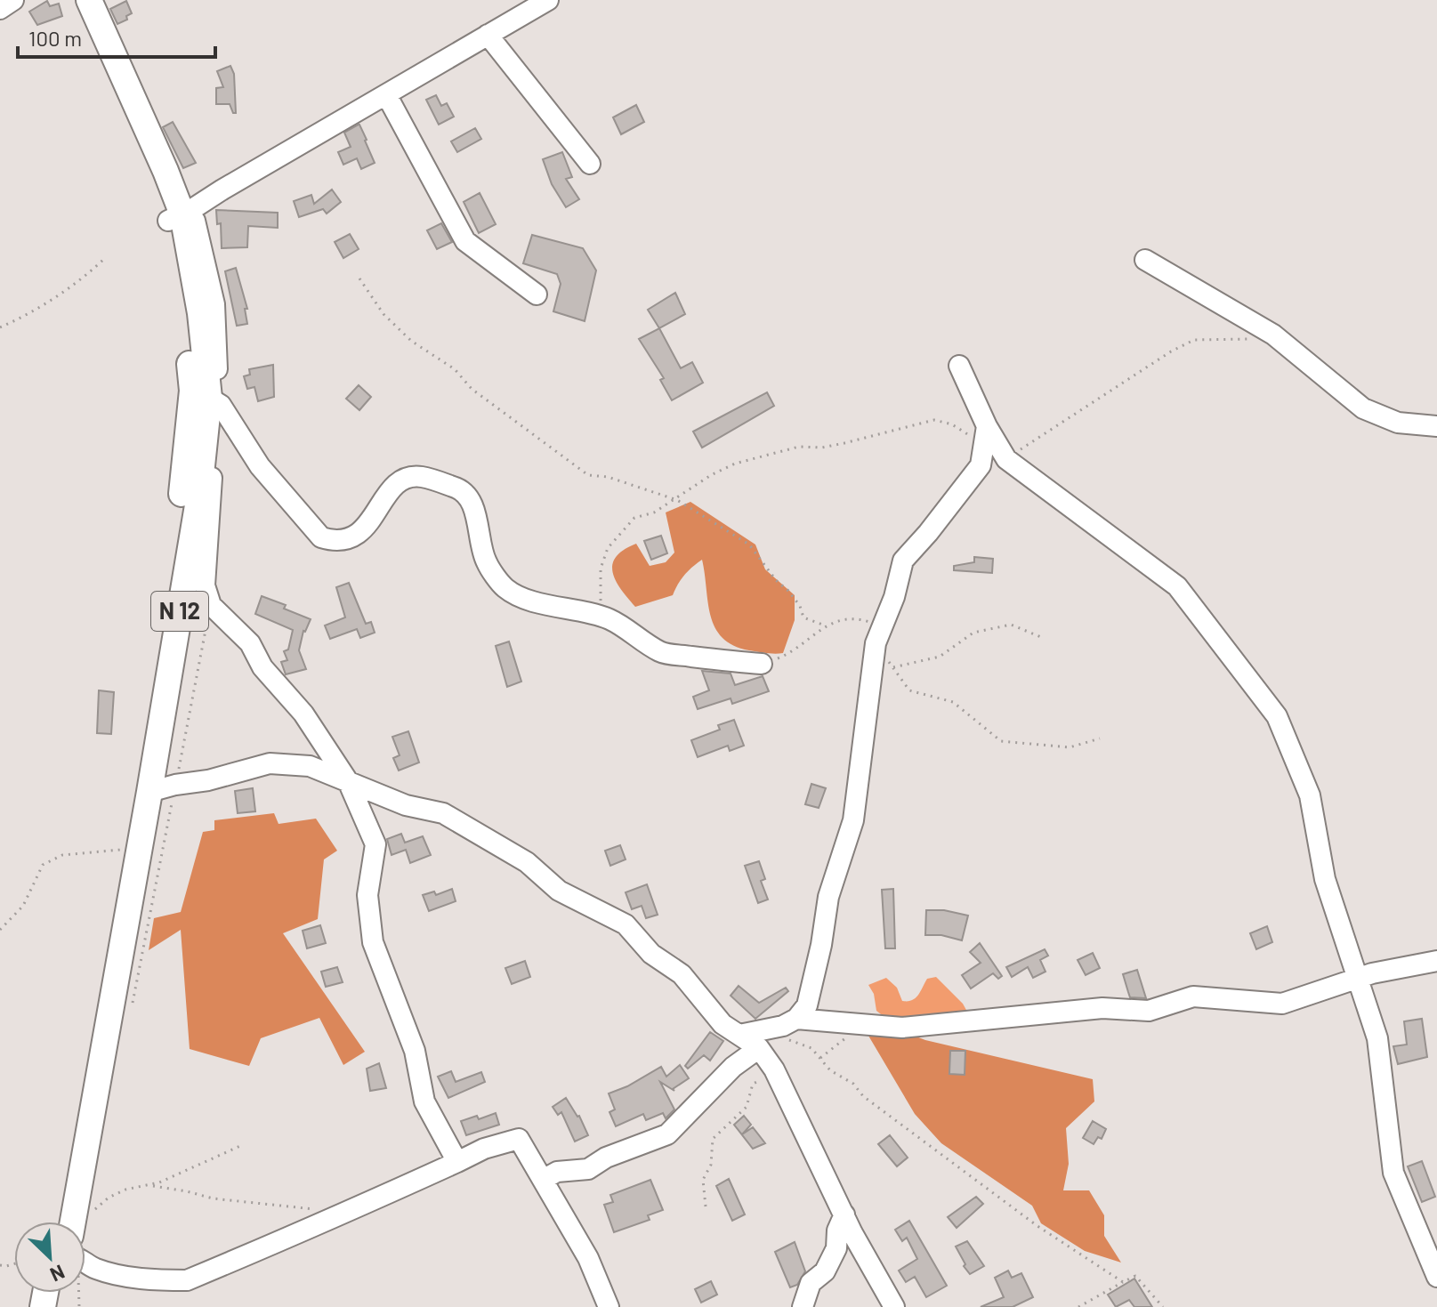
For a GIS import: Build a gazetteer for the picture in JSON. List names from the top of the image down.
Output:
{
  "streets": {
    "main road": ["N 12"]
  },
  "scale_bar": "100 m",
  "north": "bottom right"
}
